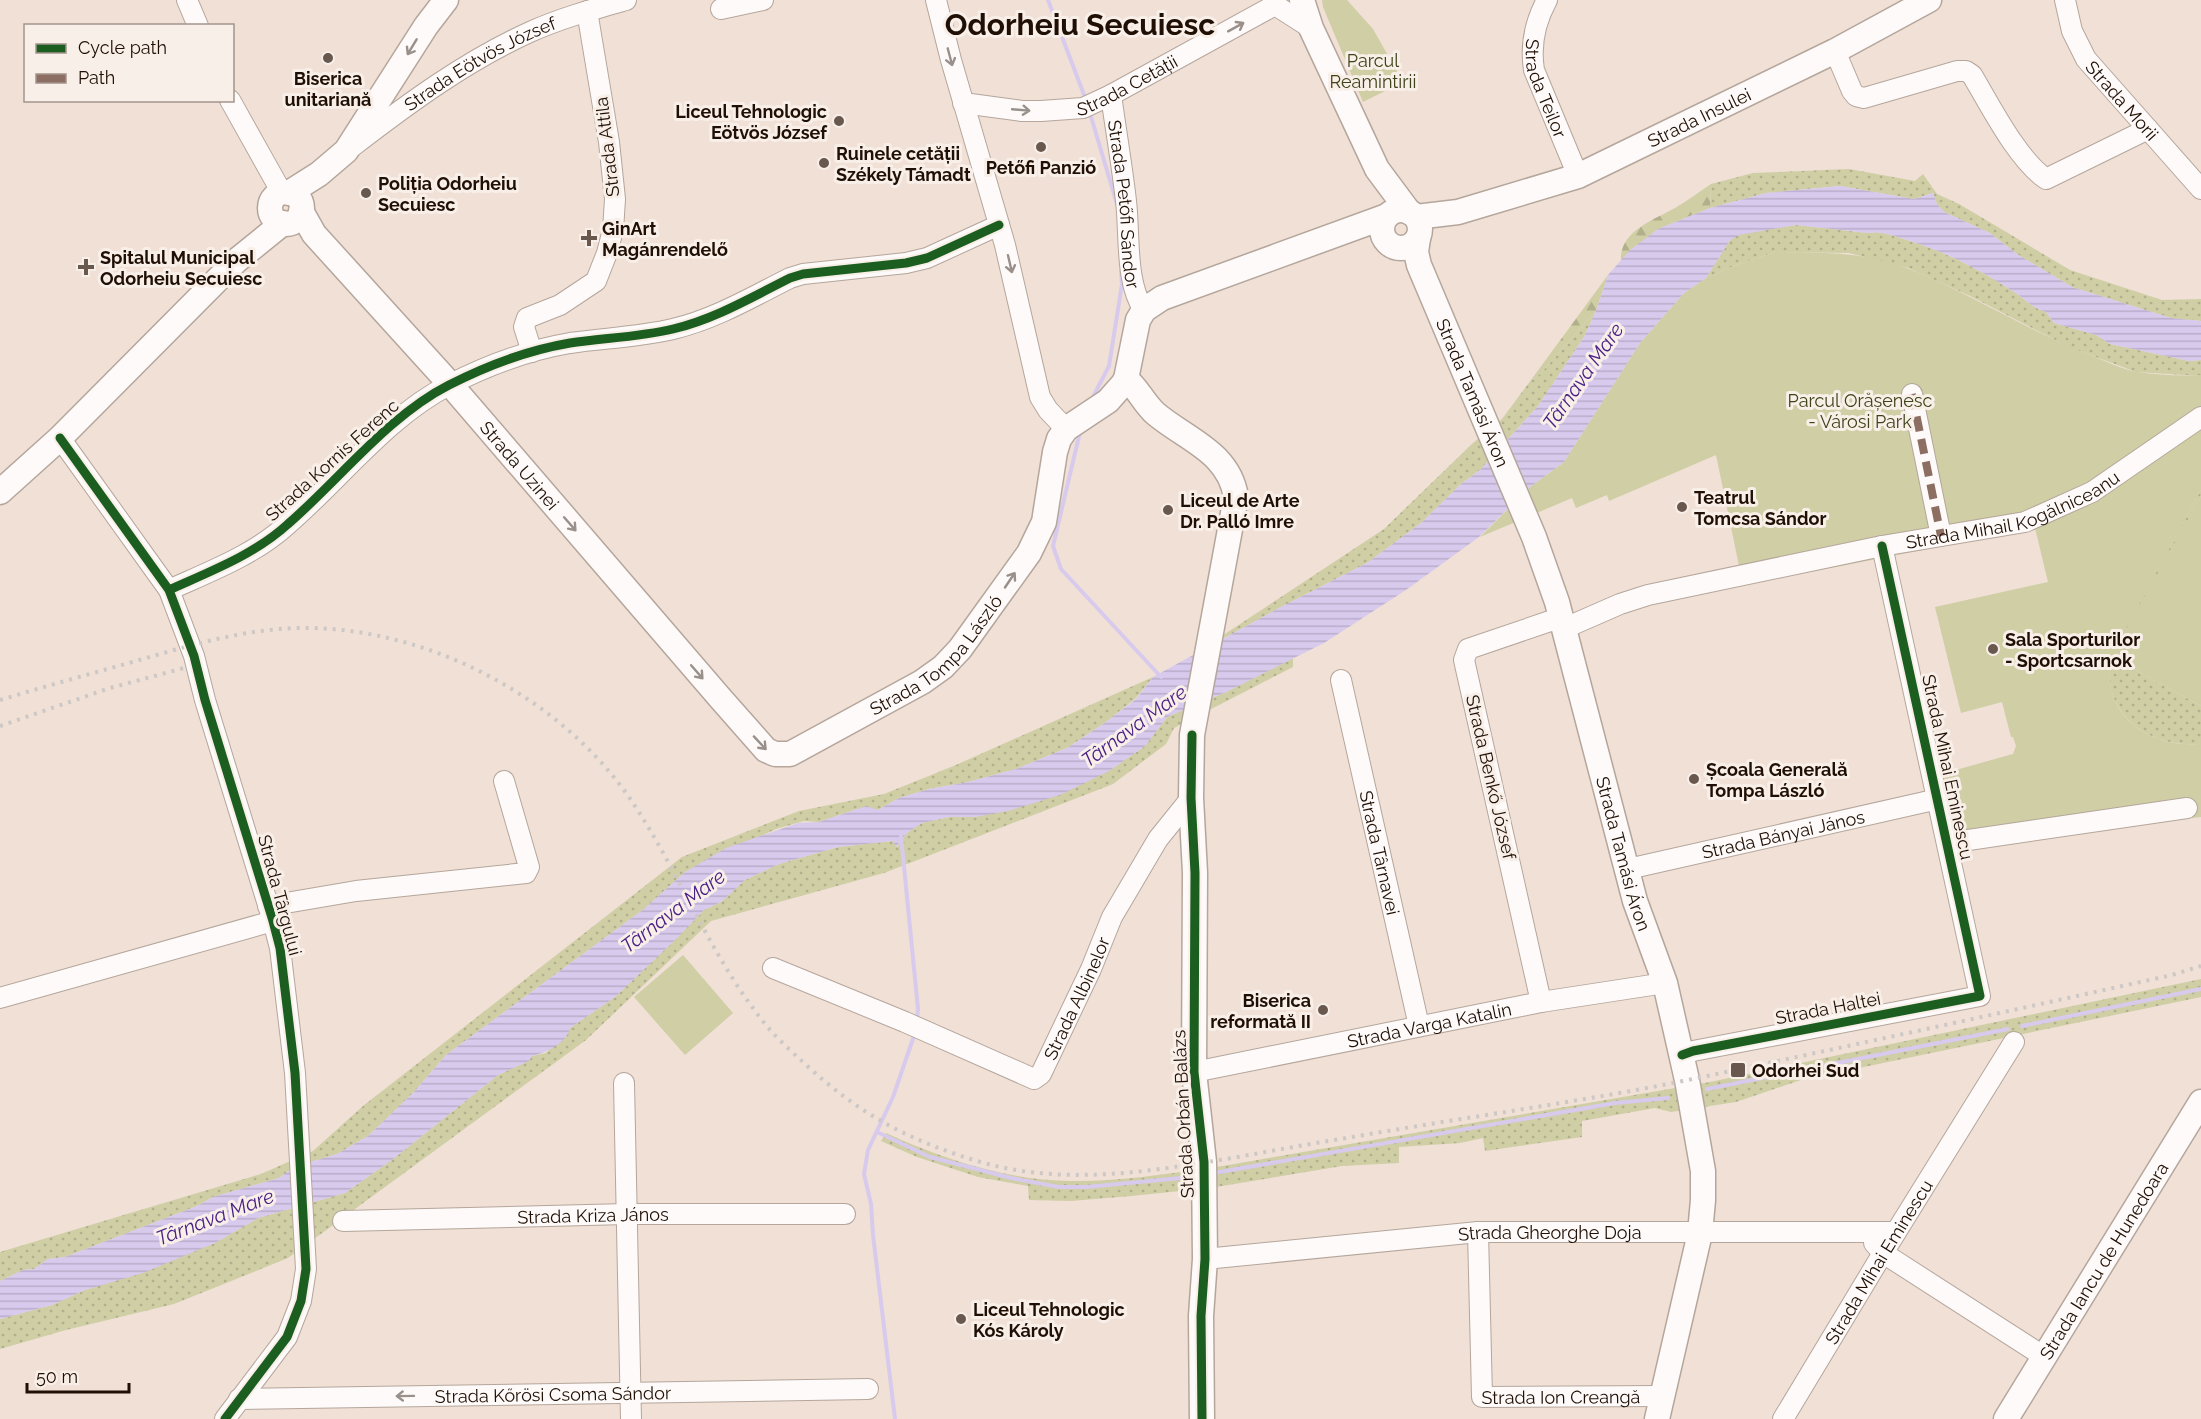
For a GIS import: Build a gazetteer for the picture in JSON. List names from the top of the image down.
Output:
{
  "streets": {
    "main road": [
      "Strada Insulei",
      "Strada Tamási Áron",
      "Strada Uzinei",
      "Strada Tompa László",
      "Strada Orbán Balázs",
      "Strada Iancu de Hunedoara"
    ],
    "street": [
      "Strada Eötvös József",
      "Strada Cetății",
      "Strada Teilor",
      "Strada Morii",
      "Strada Attila",
      "Strada Petőfi Sándor",
      "Strada Kornis Ferenc",
      "Strada Mihail Kogălniceanu",
      "Strada Mihai Eminescu",
      "Strada Benkő József",
      "Strada Bányai János",
      "Strada Târnavei",
      "Strada Târgului",
      "Strada Albinelor",
      "Strada Haltei",
      "Strada Varga Katalin",
      "Strada Kriza János",
      "Strada Gheorghe Doja",
      "Strada Ion Creangă",
      "Strada Kőrösi Csoma Sándor"
    ]
  },
  "crossings": [
    ["Strada Eötvös József", "Strada Attila"],
    ["Strada Cetății", "Strada Petőfi Sándor"],
    ["Strada Cetății", "Strada Tamási Áron"],
    ["Strada Teilor", "Strada Insulei"],
    ["Strada Insulei", "Strada Tamási Áron"],
    ["Strada Attila", "Strada Kornis Ferenc"],
    ["Strada Tamási Áron", "Strada Mihail Kogălniceanu"],
    ["Strada Tamási Áron", "Strada Benkő József"],
    ["Strada Tamási Áron", "Strada Bányai János"],
    ["Strada Tamási Áron", "Strada Haltei"],
    ["Strada Tamási Áron", "Strada Varga Katalin"],
    ["Strada Tamási Áron", "Strada Gheorghe Doja"],
    ["Strada Tamási Áron", "Strada Ion Creangă"],
    ["Strada Kornis Ferenc", "Strada Uzinei"],
    ["Strada Kornis Ferenc", "Strada Târgului"],
    ["Strada Uzinei", "Strada Tompa László"],
    ["Strada Mihail Kogălniceanu", "Strada Mihai Eminescu"],
    ["Strada Mihail Kogălniceanu", "Strada Benkő József"],
    ["Strada Mihai Eminescu", "Strada Bányai János"],
    ["Strada Mihai Eminescu", "Strada Haltei"],
    ["Strada Mihai Eminescu", "Strada Gheorghe Doja"],
    ["Strada Benkő József", "Strada Varga Katalin"],
    ["Strada Târnavei", "Strada Varga Katalin"],
    ["Strada Târgului", "Strada Kőrösi Csoma Sándor"],
    ["Strada Albinelor", "Strada Orbán Balázs"],
    ["Strada Varga Katalin", "Strada Orbán Balázs"],
    ["Strada Orbán Balázs", "Strada Gheorghe Doja"],
    ["Strada Gheorghe Doja", "Strada Ion Creangă"]
  ],
  "one_way": [
    "Strada Cetății",
    "Strada Uzinei",
    "Strada Tompa László",
    "Strada Kőrösi Csoma Sándor"
  ],
  "districts": ["Odorheiu Secuiesc"],
  "water": ["Târnava Mare"],
  "parks": ["Parcul Reamintirii", "Parcul Orășenesc - Városi Park"],
  "places": {
    "other": [
      "Biserica unitariană",
      "Liceul Tehnologic Eötvös József",
      "Petőfi Panzió",
      "Ruinele cetății Székely Támadt",
      "Poliția Odorheiu Secuiesc",
      "Teatrul Tomcsa Sándor",
      "Liceul de Arte Dr. Palló Imre",
      "Sala Sporturilor - Sportcsarnok",
      "Școala Generală Tompa László",
      "Biserica reformată II",
      "Liceul Tehnologic Kós Károly"
    ],
    "health": ["GinArt Magánrendelő", "Spitalul Municipal Odorheiu Secuiesc"],
    "transit": ["Odorhei Sud"]
  },
  "legend": ["Cycle path", "Path"],
  "scale_bar": "50 m"
}
